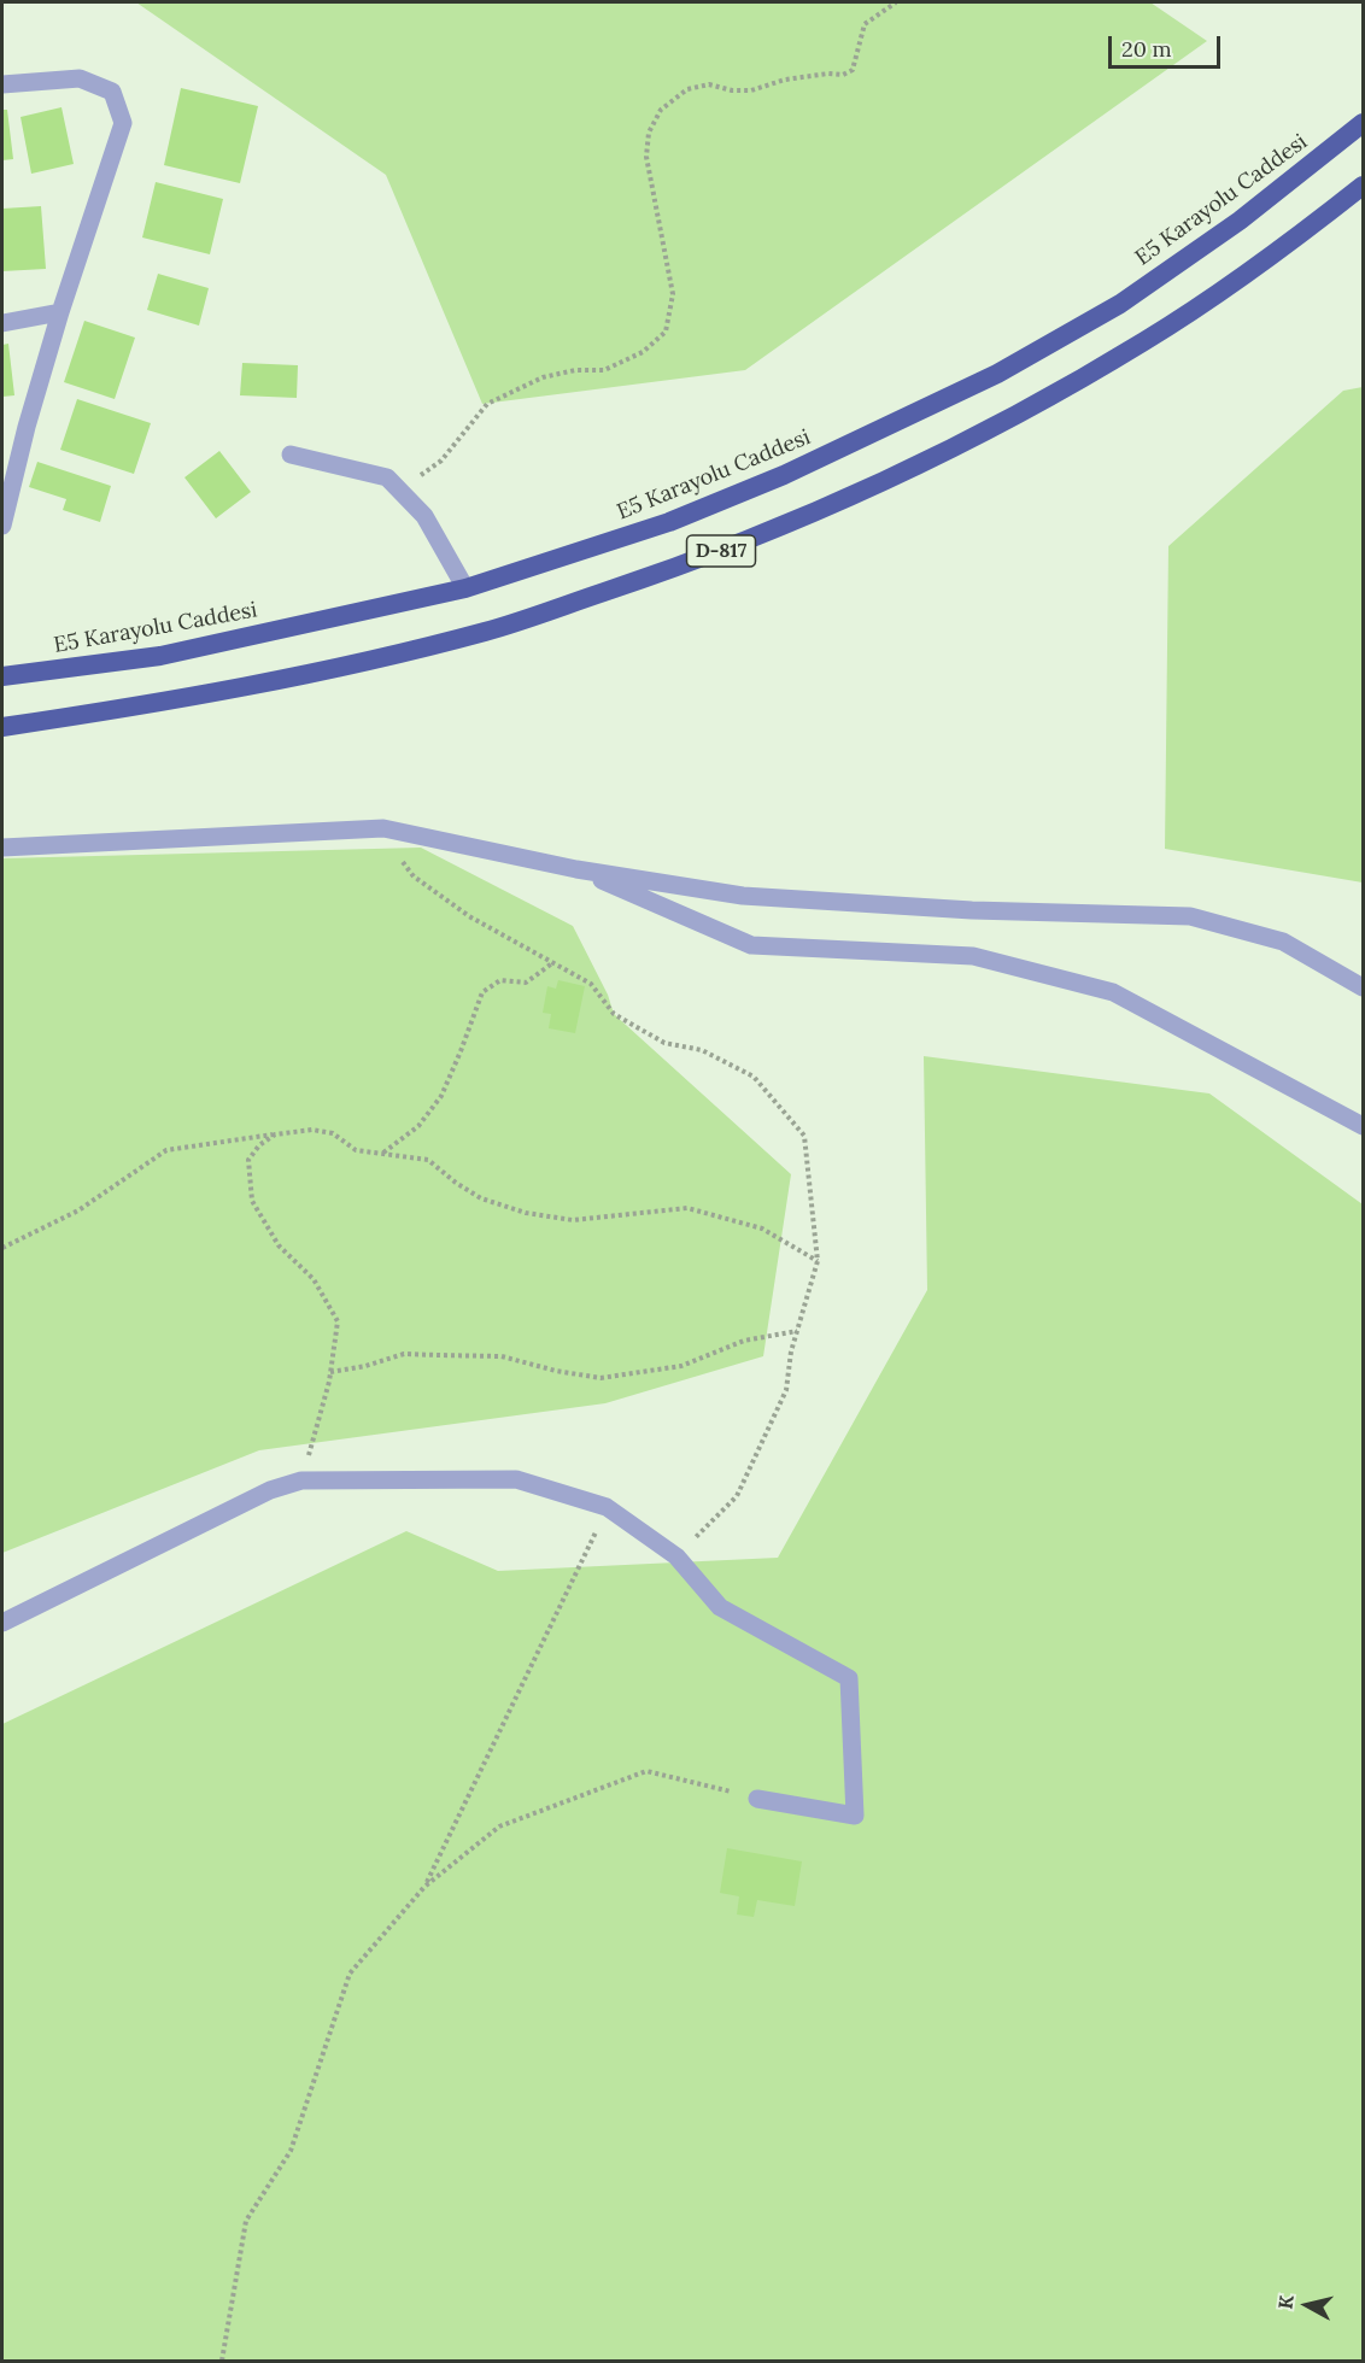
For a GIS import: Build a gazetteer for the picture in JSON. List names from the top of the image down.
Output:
{
  "streets": {
    "highway": ["E5 Karayolu Caddesi", "D-817"]
  },
  "scale_bar": "20 m",
  "north": "left"
}
